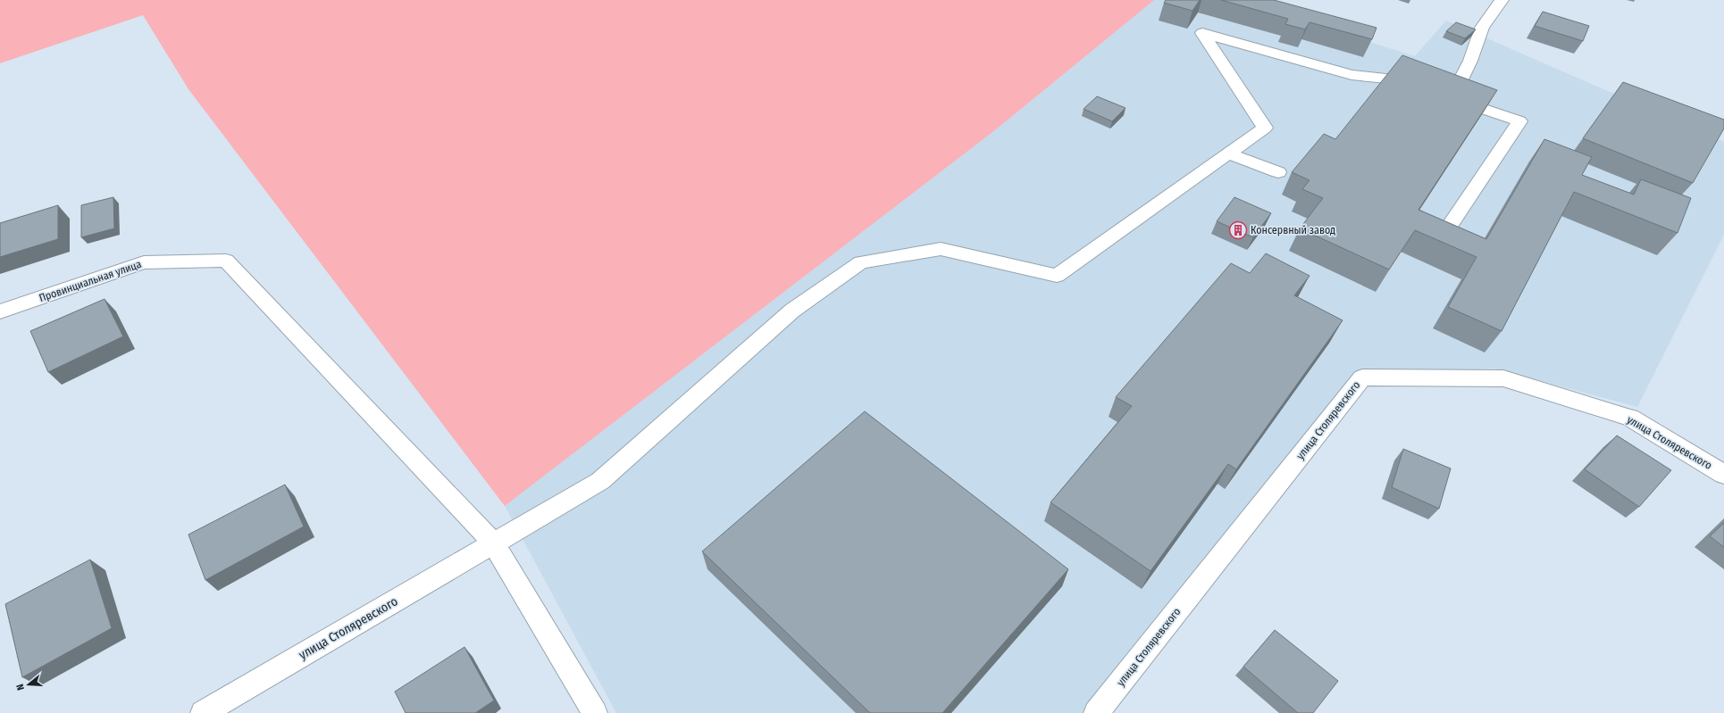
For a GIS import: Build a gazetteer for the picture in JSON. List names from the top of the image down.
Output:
{
  "streets": {
    "street": ["Провинциальная улица", "улица Столяревского"]
  },
  "crossings": [
    ["Провинциальная улица", "улица Столяревского"]
  ],
  "places": {
    "building": ["Консервный завод"]
  },
  "north": "left"
}
